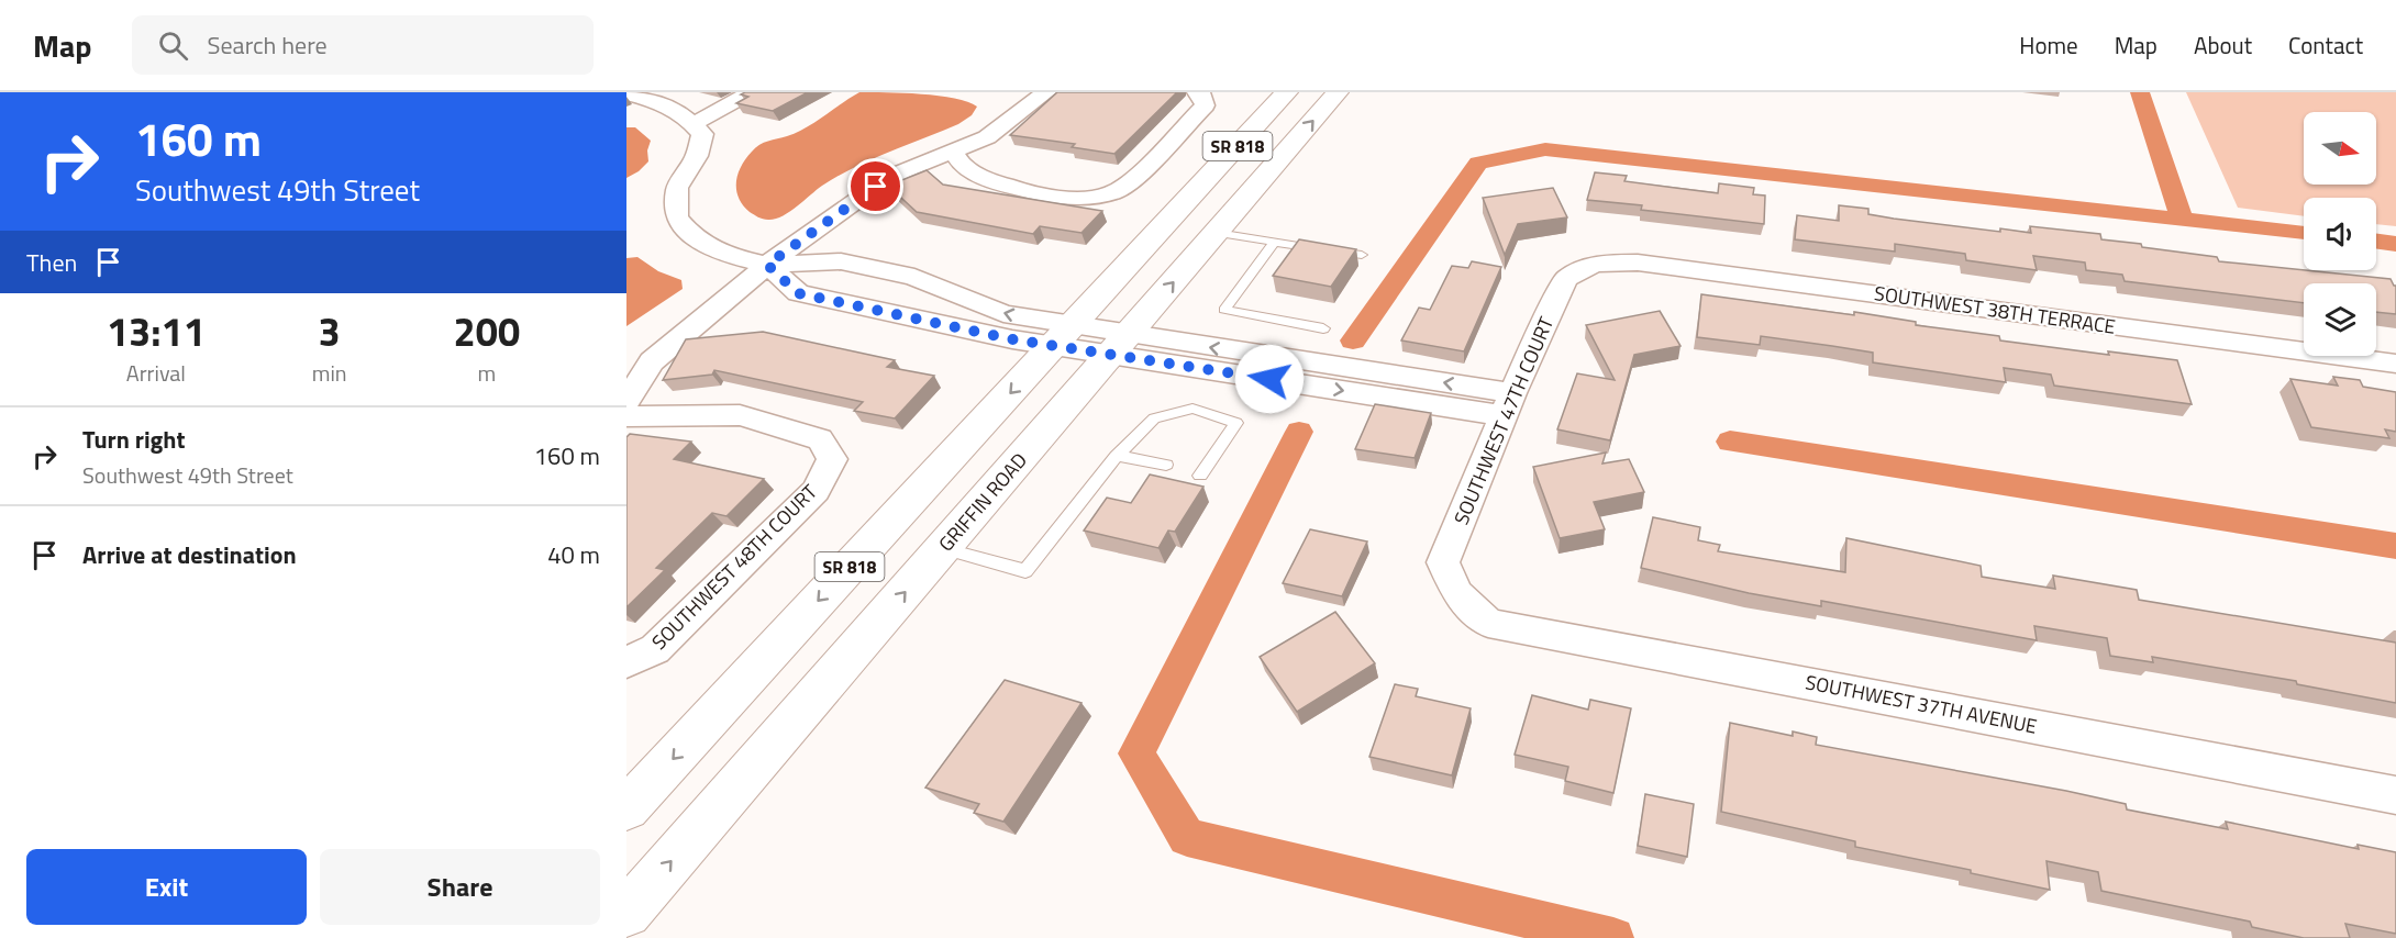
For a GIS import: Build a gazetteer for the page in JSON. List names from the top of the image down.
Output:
{
  "streets": {
    "main road": ["SR 818", "GRIFFIN ROAD"],
    "street": [
      "SOUTHWEST 38TH TERRACE",
      "SOUTHWEST 47TH COURT",
      "SOUTHWEST 48TH COURT",
      "SOUTHWEST 37TH AVENUE"
    ]
  },
  "crossings": [
    ["SOUTHWEST 38TH TERRACE", "SOUTHWEST 47TH COURT"],
    ["SOUTHWEST 47TH COURT", "SOUTHWEST 37TH AVENUE"]
  ],
  "north": "right",
  "page": {
    "header": "Map",
    "search": "Search here",
    "nav": [
      "Home",
      "Map",
      "About",
      "Contact"
    ],
    "turn": ["160 m", "Southwest 49th Street"],
    "then": "Then",
    "eta": [
      "13:11",
      "Arrival",
      "3",
      "min",
      "200",
      "m"
    ],
    "list": [
      {
        "name": "Turn right",
        "note": "Southwest 49th Street",
        "value": "160 m"
      },
      {
        "name": "Arrive at destination",
        "value": "40 m"
      }
    ],
    "buttons": ["Exit", "Share"]
  }
}
